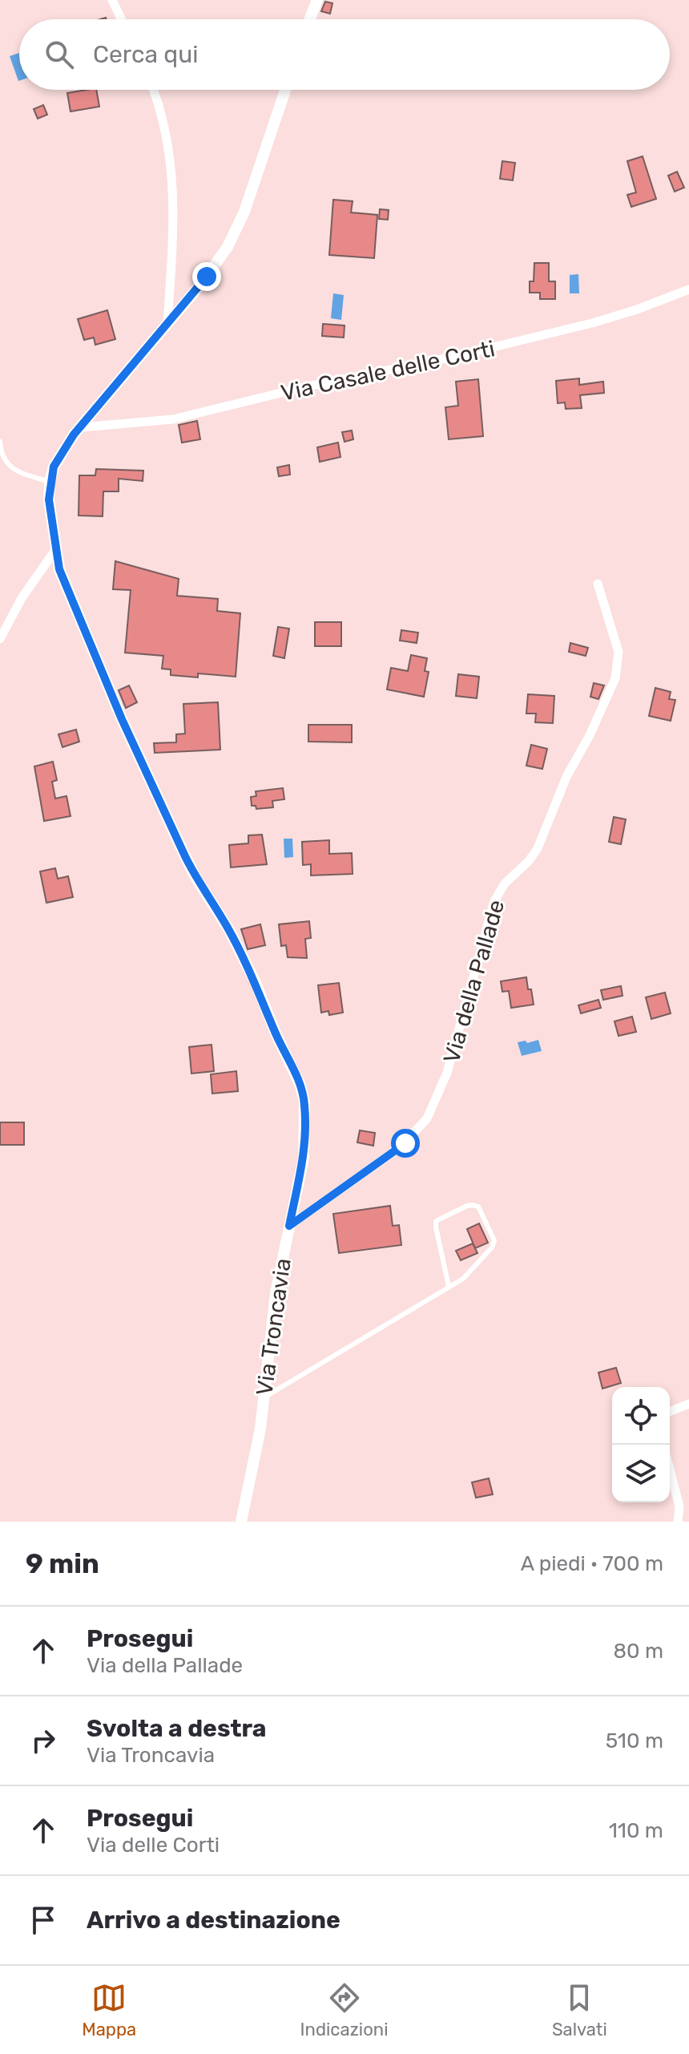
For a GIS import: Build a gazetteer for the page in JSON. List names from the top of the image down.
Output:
{
  "streets": {
    "street": ["Via Casale delle Corti", "Via della Pallade", "Via Troncavia"]
  },
  "crossings": [
    ["Via Casale delle Corti", "Via Troncavia"],
    ["Via della Pallade", "Via Troncavia"]
  ],
  "page": {
    "search": "Cerca qui",
    "heading": ["9 min", "A piedi · 700 m"],
    "list": [
      ["Prosegui", "Via della Pallade", "80 m"],
      ["Svolta a destra", "Via Troncavia", "510 m"],
      ["Prosegui", "Via delle Corti", "110 m"],
      "Arrivo a destinazione"
    ],
    "nav": ["Mappa", "Indicazioni", "Salvati"]
  }
}
